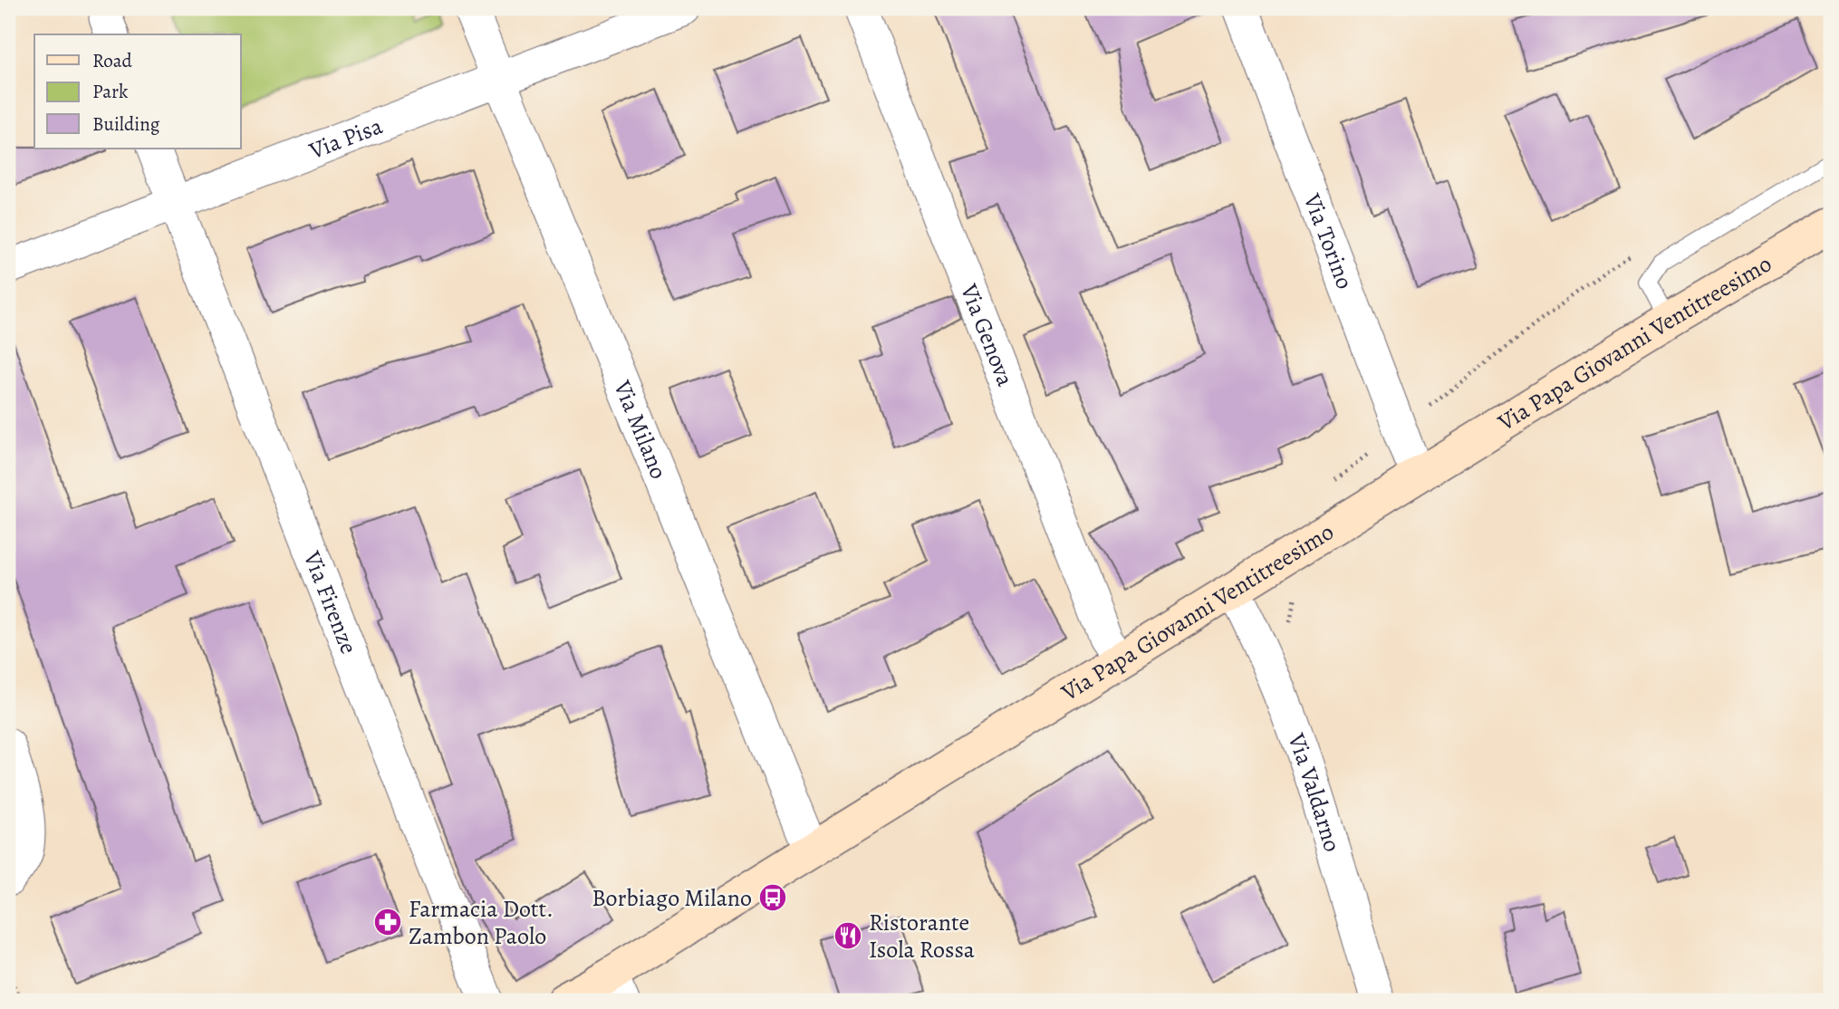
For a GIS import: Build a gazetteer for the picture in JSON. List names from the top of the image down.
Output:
{
  "streets": {
    "main road": ["Via Papa Giovanni Ventitreesimo"],
    "street": [
      "Via Pisa",
      "Via Torino",
      "Via Genova",
      "Via Milano",
      "Via Firenze",
      "Via Valdarno"
    ]
  },
  "crossings": [
    ["Via Pisa", "Via Milano"],
    ["Via Pisa", "Via Firenze"],
    ["Via Torino", "Via Papa Giovanni Ventitreesimo"],
    ["Via Genova", "Via Papa Giovanni Ventitreesimo"],
    ["Via Papa Giovanni Ventitreesimo", "Via Milano"],
    ["Via Papa Giovanni Ventitreesimo", "Via Valdarno"]
  ],
  "places": {
    "bus stop": ["Borbiago Milano"],
    "pharmacy": ["Farmacia Dott. Zambon Paolo"],
    "restaurant": ["Ristorante Isola Rossa"]
  },
  "legend": ["Road", "Park", "Building"]
}
